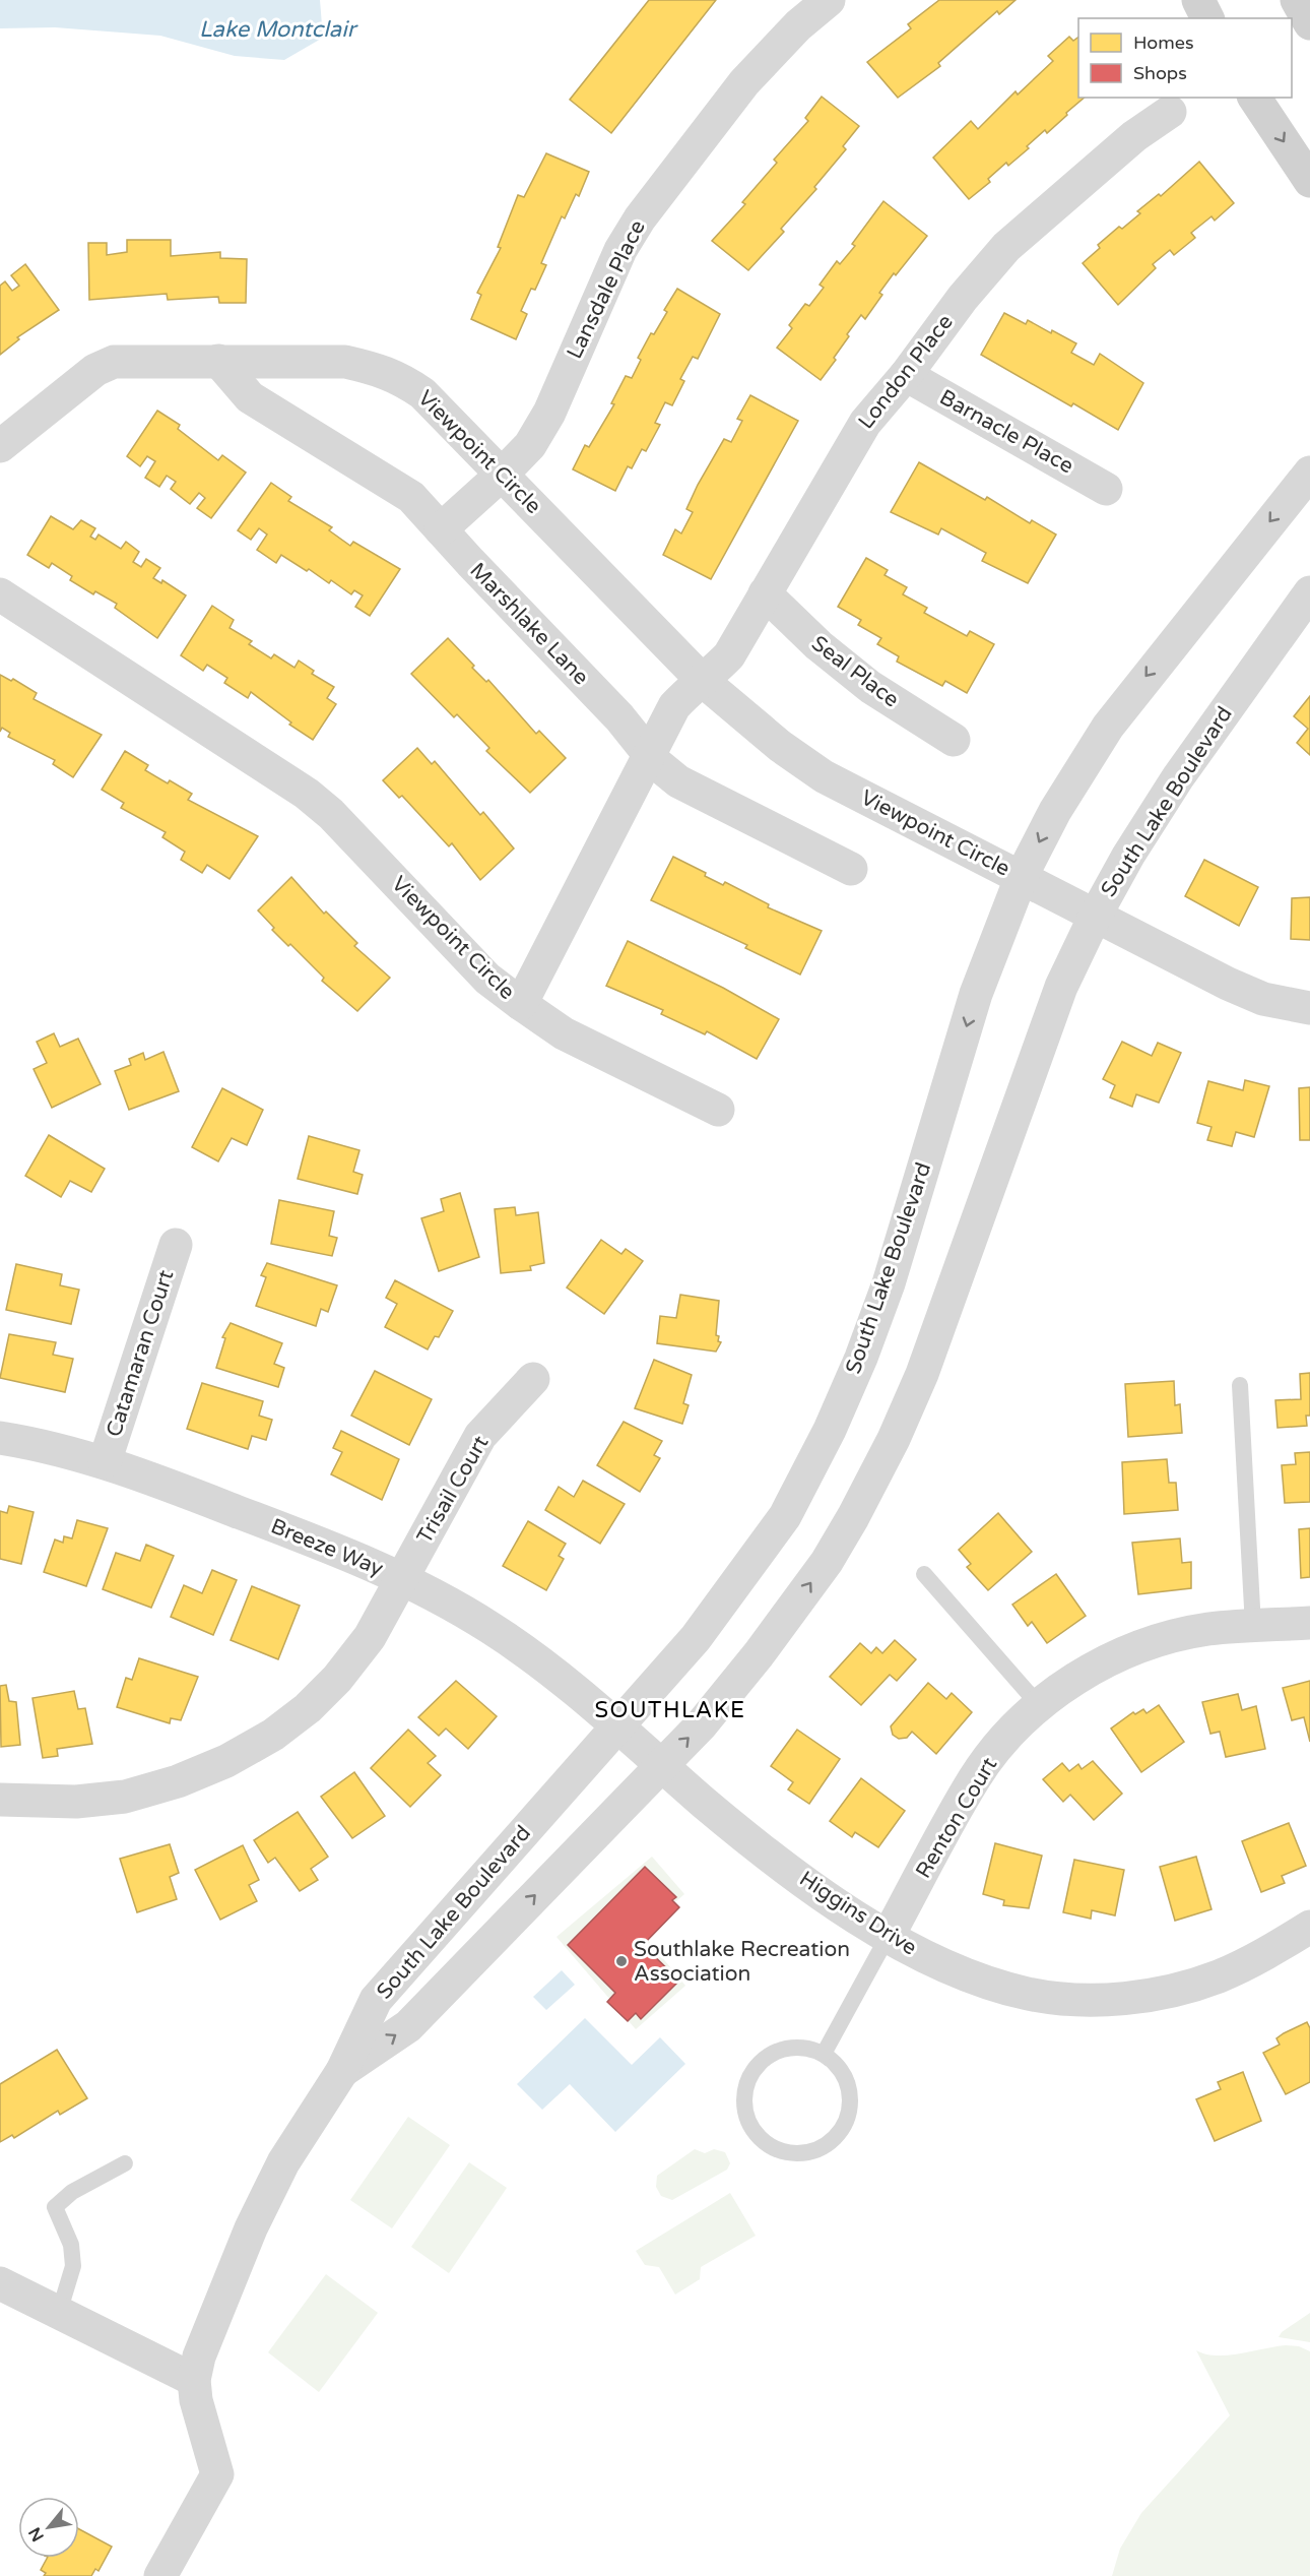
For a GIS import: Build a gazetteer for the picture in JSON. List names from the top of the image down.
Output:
{
  "streets": {
    "street": [
      "Lansdale Place",
      "London Place",
      "Barnacle Place",
      "Viewpoint Circle",
      "Marshlake Lane",
      "Seal Place",
      "South Lake Boulevard",
      "Catamaran Court",
      "Trisail Court",
      "Breeze Way",
      "Renton Court",
      "Higgins Drive"
    ]
  },
  "crossings": [
    ["Lansdale Place", "Viewpoint Circle"],
    ["Lansdale Place", "Marshlake Lane"],
    ["London Place", "Barnacle Place"],
    ["London Place", "Viewpoint Circle"],
    ["London Place", "Seal Place"],
    ["Viewpoint Circle", "Marshlake Lane"],
    ["Viewpoint Circle", "South Lake Boulevard"],
    ["South Lake Boulevard", "Breeze Way"],
    ["South Lake Boulevard", "Higgins Drive"],
    ["Catamaran Court", "Breeze Way"],
    ["Trisail Court", "Breeze Way"],
    ["Breeze Way", "Higgins Drive"],
    ["Renton Court", "Higgins Drive"]
  ],
  "districts": ["SOUTHLAKE"],
  "water": ["Lake Montclair"],
  "places": ["Southlake Recreation Association"],
  "legend": ["Homes", "Shops"],
  "north": "bottom left"
}
